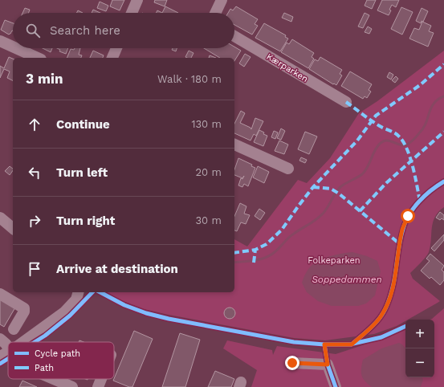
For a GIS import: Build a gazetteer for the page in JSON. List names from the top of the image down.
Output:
{
  "streets": {
    "street": ["Kærparken"]
  },
  "water": ["Soppedammen"],
  "parks": ["Folkeparken"],
  "legend": ["Cycle path", "Path"],
  "page": {
    "search": "Search here",
    "heading": ["3 min", "Walk · 180 m"],
    "list": [
      ["Continue", "130 m"],
      ["Turn left", "20 m"],
      ["Turn right", "30 m"],
      "Arrive at destination"
    ],
    "map_buttons": ["+", "−"]
  }
}
